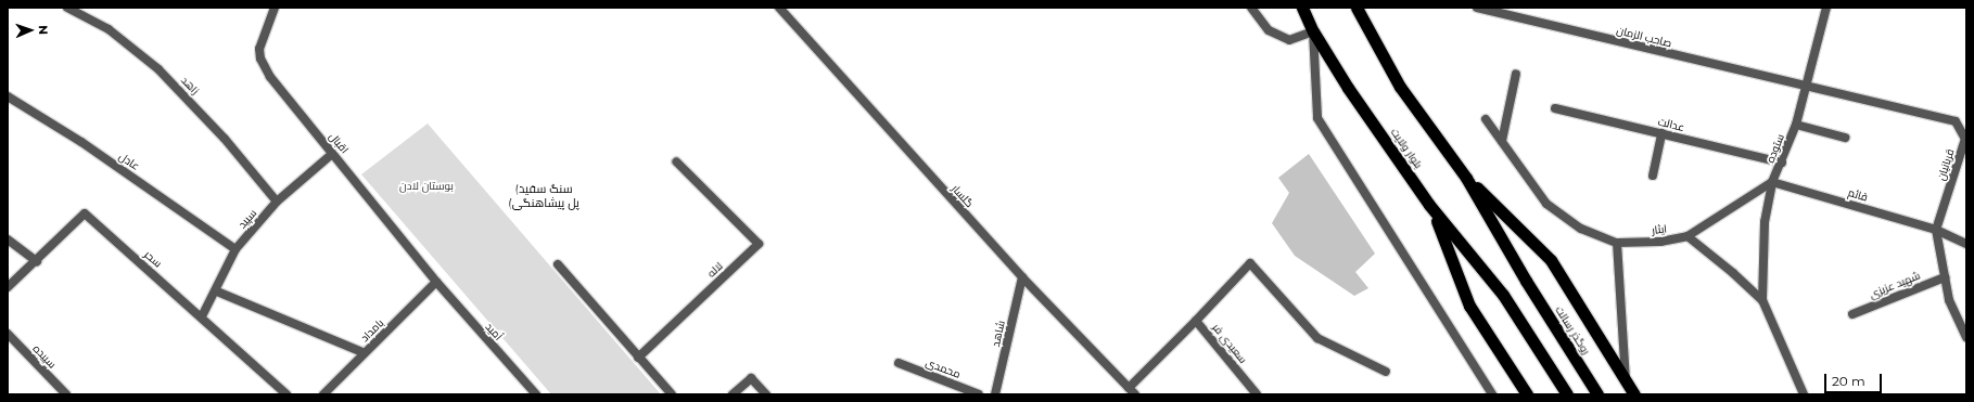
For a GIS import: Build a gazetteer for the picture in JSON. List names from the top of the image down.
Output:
{
  "streets": {
    "highway": ["بلوار ولایت", "روگذر رسالت"],
    "street": [
      "صاحب الزمان",
      "زاهد",
      "عدالت",
      "اقبال",
      "ستوده",
      "عادل",
      "قربانیان",
      "قائم",
      "گلسار",
      "سپید",
      "ایثار",
      "سحر",
      "لاله",
      "شهید عزیزی",
      "بامداد",
      "اُمید",
      "شاهد",
      "سعیدی فر",
      "سپیده",
      "محمدی"
    ]
  },
  "crossings": [
    ["صاحب الزمان", "ستوده"],
    ["صاحب الزمان", "قربانیان"],
    ["زاهد", "سپید"],
    ["عدالت", "ستوده"],
    ["اقبال", "سپید"],
    ["اقبال", "بامداد"],
    ["اقبال", "اُمید"],
    ["ستوده", "قربانیان"],
    ["ستوده", "قائم"],
    ["عادل", "سپید"],
    ["قربانیان", "قائم"],
    ["قربانیان", "شهید عزیزی"],
    ["گلسار", "شاهد"],
    ["گلسار", "سعیدی فر"],
    ["سپید", "سحر"],
    ["بامداد", "اُمید"]
  ],
  "districts": ["(سنگ سفید (پل پیشاهنگی"],
  "parks": ["بوستان لادن"],
  "scale_bar": "20 m",
  "north": "right"
}
